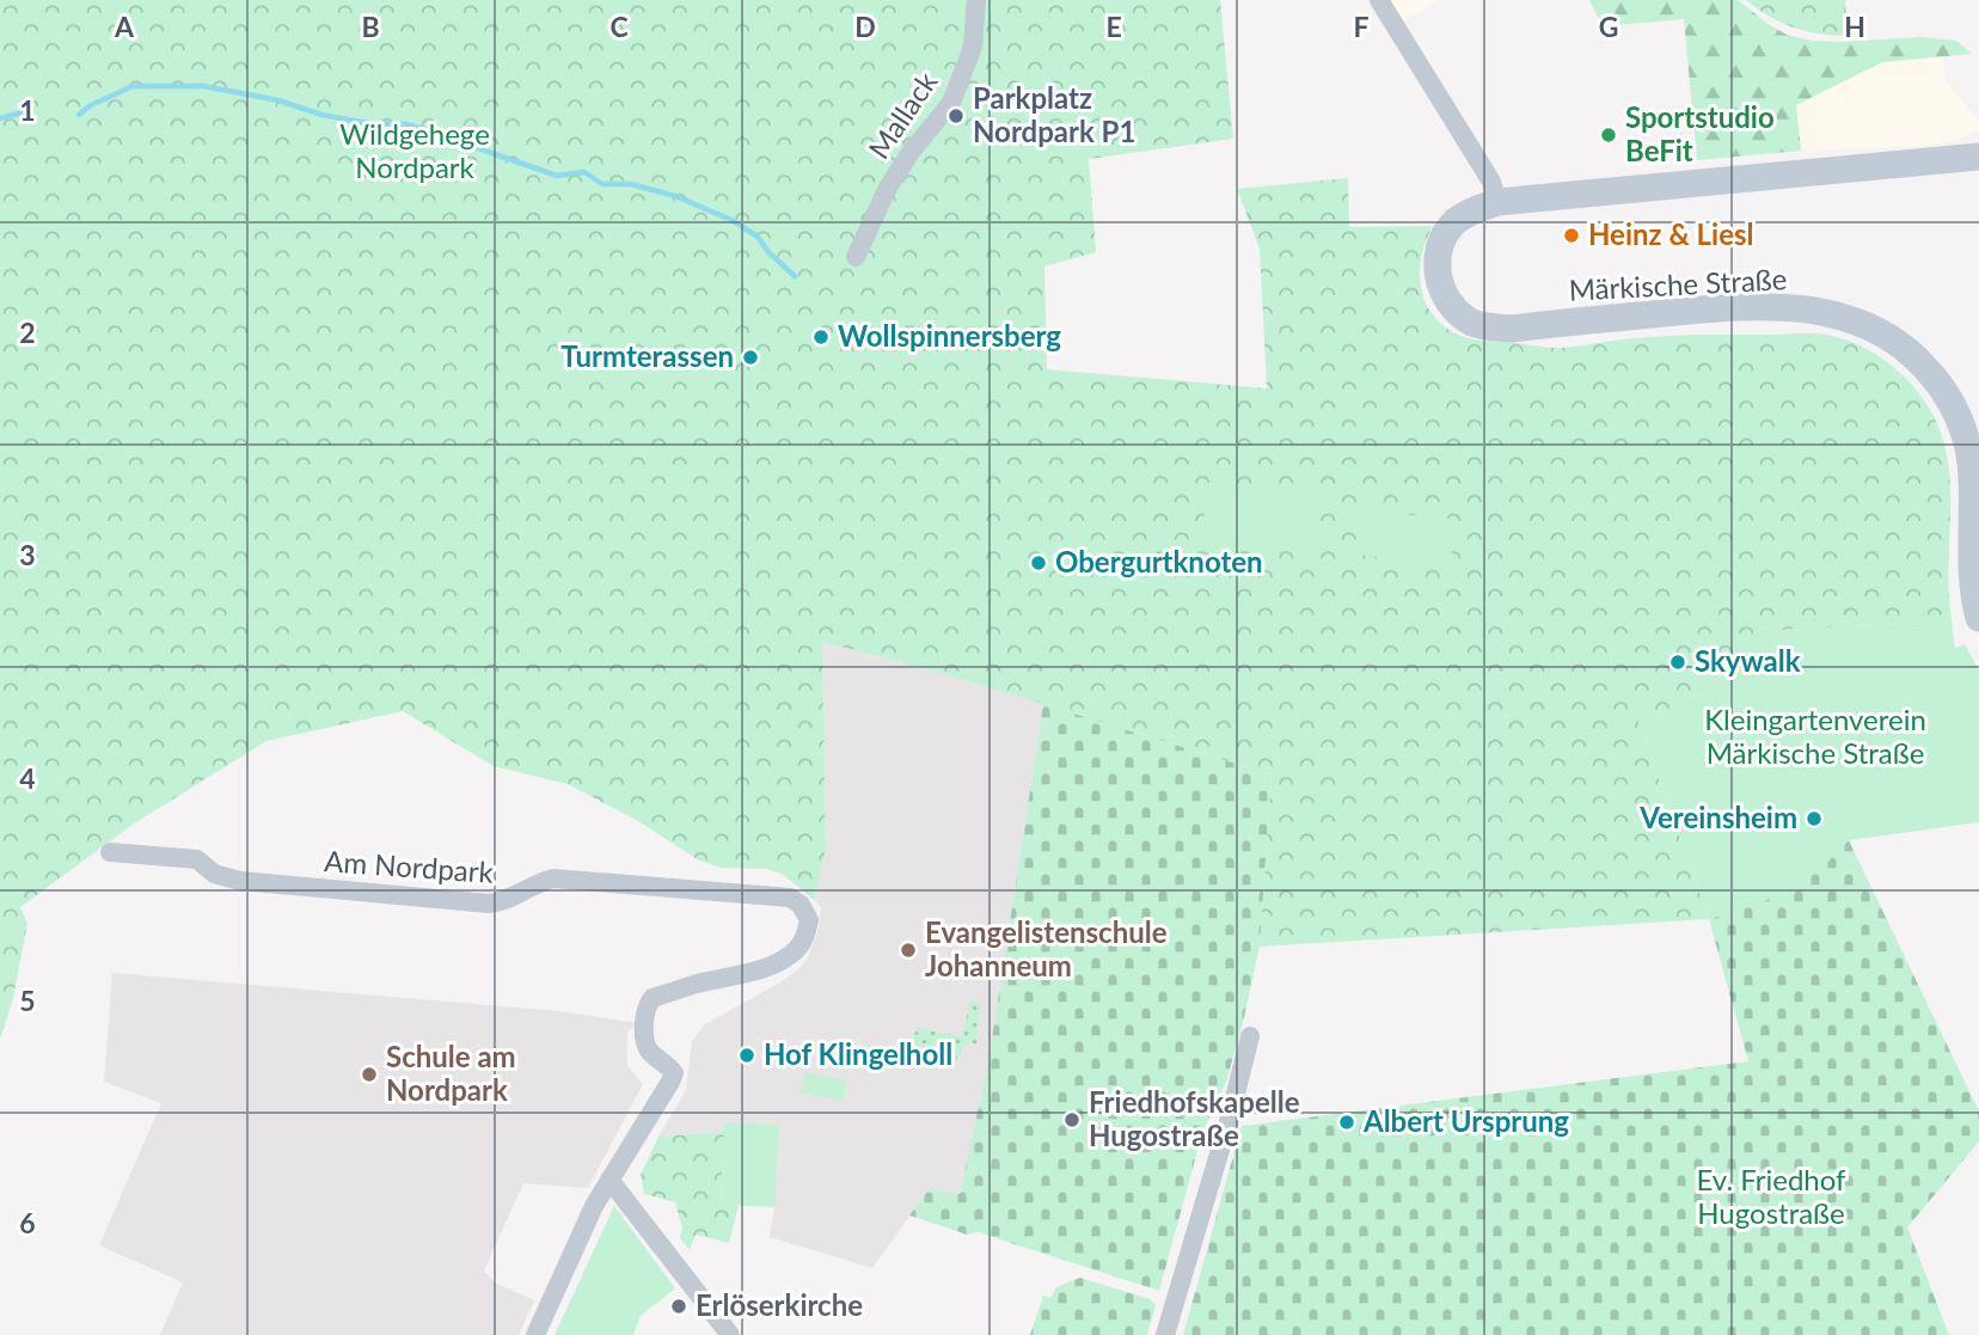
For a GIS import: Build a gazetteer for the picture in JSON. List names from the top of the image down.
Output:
{
  "streets": {
    "main road": ["Märkische Straße"],
    "street": ["Mallack", "Am Nordpark"]
  },
  "parks": ["Wildgehege Nordpark", "Kleingartenverein Märkische Straße", "Ev. Friedhof Hugostraße"],
  "places": [
    "Parkplatz Nordpark P1",
    "Sportstudio BeFit",
    "Heinz & Liesl",
    "Wollspinnersberg",
    "Turmterassen",
    "Obergurtknoten",
    "Skywalk",
    "Vereinsheim",
    "Evangelistenschule Johanneum",
    "Hof Klingelholl",
    "Schule am Nordpark",
    "Friedhofskapelle Hugostraße",
    "Albert Ursprung",
    "Erlöserkirche"
  ],
  "grid": {
    "columns": [
      "A",
      "B",
      "C",
      "D",
      "E",
      "F",
      "G",
      "H"
    ],
    "rows": [
      "1",
      "2",
      "3",
      "4",
      "5",
      "6"
    ]
  }
}
